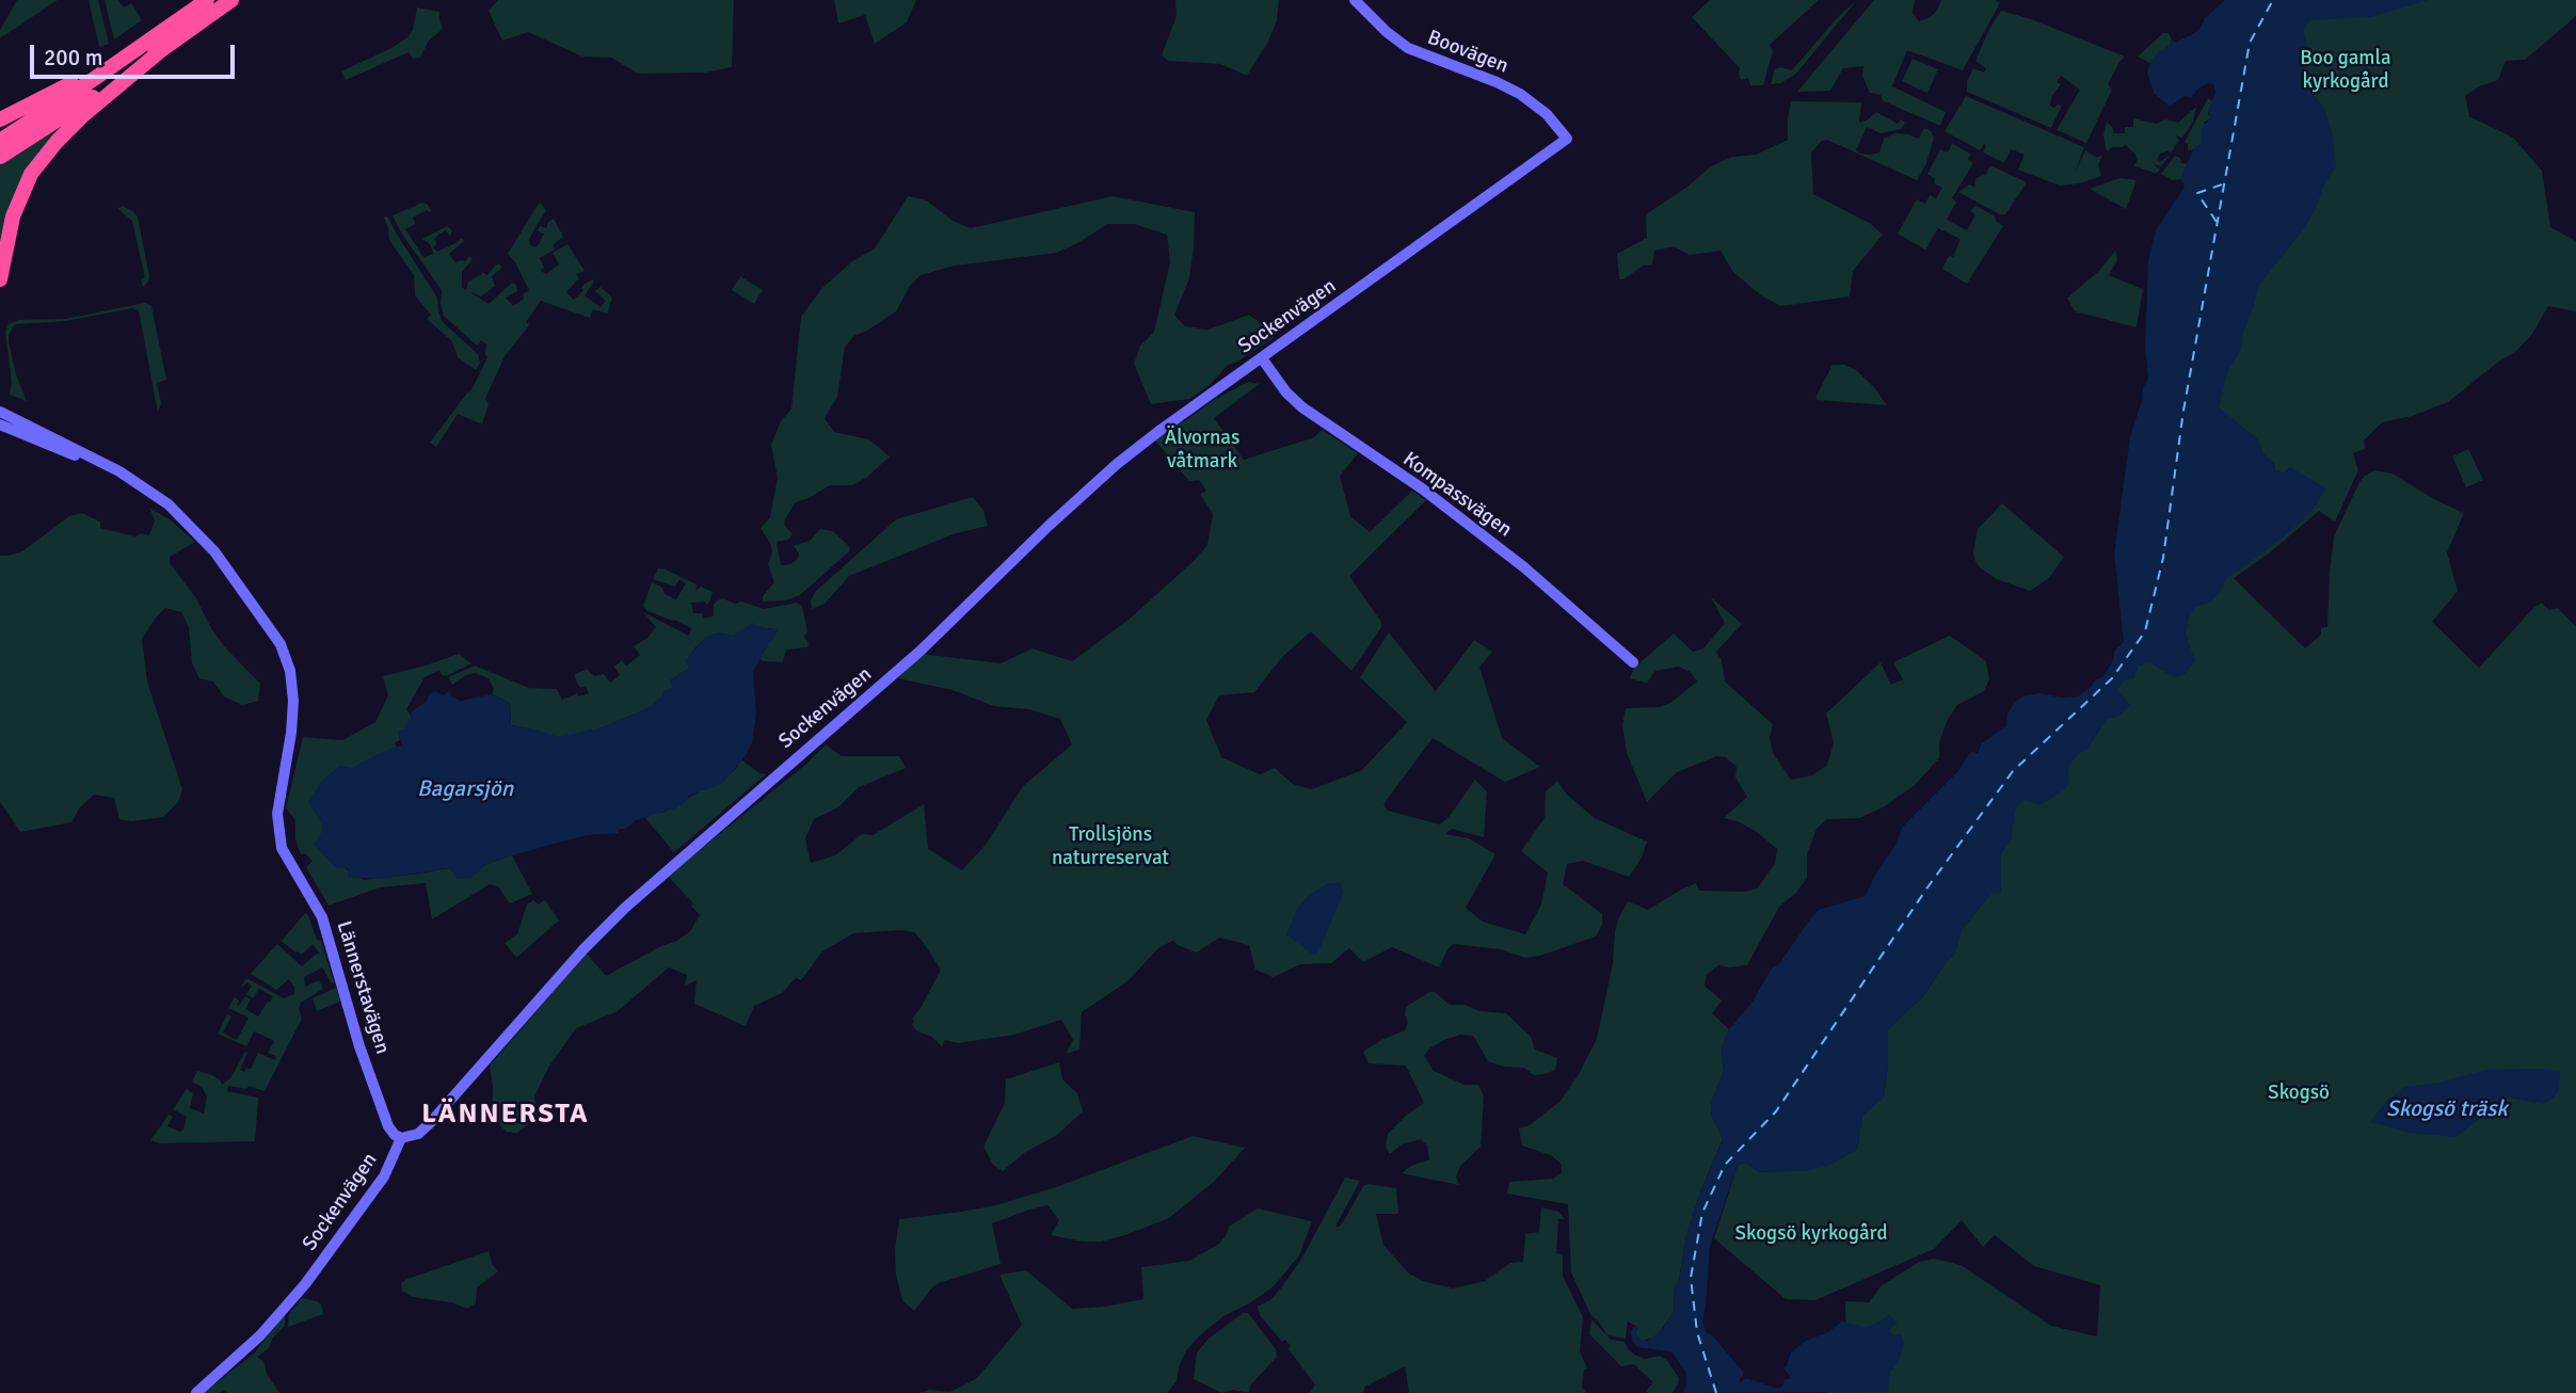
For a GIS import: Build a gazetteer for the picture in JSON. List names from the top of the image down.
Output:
{
  "streets": {
    "street": [
      "Boovägen",
      "Sockenvägen",
      "Kompassvägen",
      "Lännerstavägen"
    ]
  },
  "crossings": [
    ["Boovägen", "Sockenvägen"],
    ["Sockenvägen", "Kompassvägen"],
    ["Sockenvägen", "Lännerstavägen"]
  ],
  "districts": ["LÄNNERSTA"],
  "water": ["Bagarsjön", "Skogsö träsk"],
  "parks": [
    "Boo gamla kyrkogård",
    "Älvornas våtmark",
    "Trollsjöns naturreservat",
    "Skogsö",
    "Skogsö kyrkogård"
  ],
  "scale_bar": "200 m"
}
